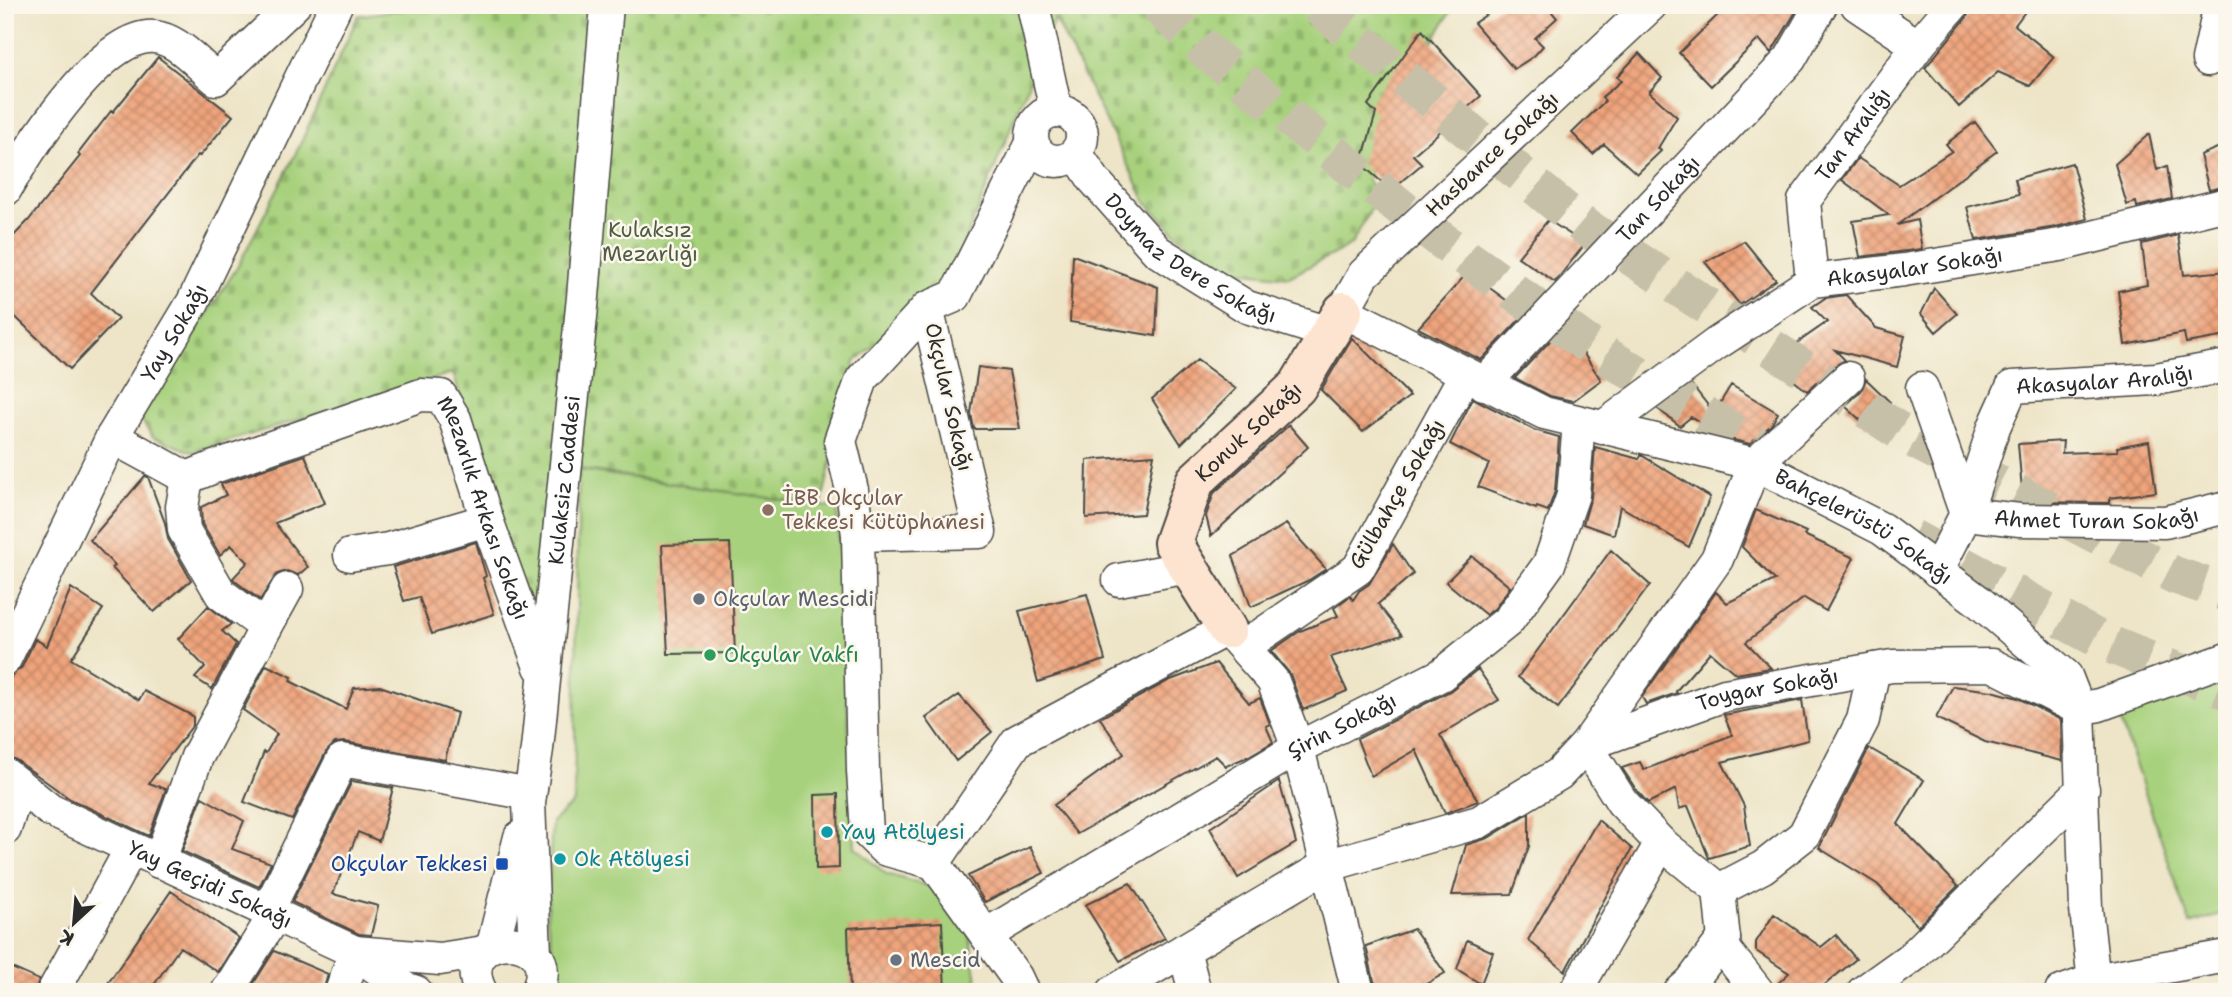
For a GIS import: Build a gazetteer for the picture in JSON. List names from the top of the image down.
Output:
{
  "streets": {
    "street": [
      "Tan Aralığı",
      "Hasbance Sokağı",
      "Tan Sokağı",
      "Doymaz Dere Sokağı",
      "Akasyalar Sokağı",
      "Yay Sokağı",
      "Akasyalar Aralığı",
      "Okçular Sokağı",
      "Konuk Sokağı",
      "Kulaksiz Caddesi",
      "Gülbahçe Sokağı",
      "Mezarlık Arkası Sokağı",
      "Ahmet Turan Sokağı",
      "Bahçelerüstü Sokağı",
      "Toygar Sokağı",
      "Şirin Sokağı",
      "Yay Geçidi Sokağı"
    ]
  },
  "crossings": [
    ["Tan Aralığı", "Akasyalar Sokağı"],
    ["Hasbance Sokağı", "Doymaz Dere Sokağı"],
    ["Hasbance Sokağı", "Konuk Sokağı"],
    ["Hasbance Sokağı", "Bahçelerüstü Sokağı"],
    ["Tan Sokağı", "Gülbahçe Sokağı"],
    ["Tan Sokağı", "Bahçelerüstü Sokağı"],
    ["Doymaz Dere Sokağı", "Konuk Sokağı"],
    ["Doymaz Dere Sokağı", "Bahçelerüstü Sokağı"],
    ["Akasyalar Sokağı", "Bahçelerüstü Sokağı"],
    ["Akasyalar Sokağı", "Şirin Sokağı"],
    ["Akasyalar Aralığı", "Ahmet Turan Sokağı"],
    ["Akasyalar Aralığı", "Bahçelerüstü Sokağı"],
    ["Konuk Sokağı", "Gülbahçe Sokağı"],
    ["Konuk Sokağı", "Bahçelerüstü Sokağı"],
    ["Kulaksiz Caddesi", "Mezarlık Arkası Sokağı"],
    ["Gülbahçe Sokağı", "Bahçelerüstü Sokağı"],
    ["Bahçelerüstü Sokağı", "Toygar Sokağı"],
    ["Bahçelerüstü Sokağı", "Şirin Sokağı"]
  ],
  "parks": ["Kulaksız Mezarlığı"],
  "places": {
    "other": [
      "İBB Okçular Tekkesi Kütüphanesi",
      "Okçular Mescidi",
      "Okçular Vakfı",
      "Yay Atölyesi",
      "Ok Atölyesi",
      "Mescid"
    ],
    "transit": ["Okçular Tekkesi"]
  },
  "north": "bottom left"
}
